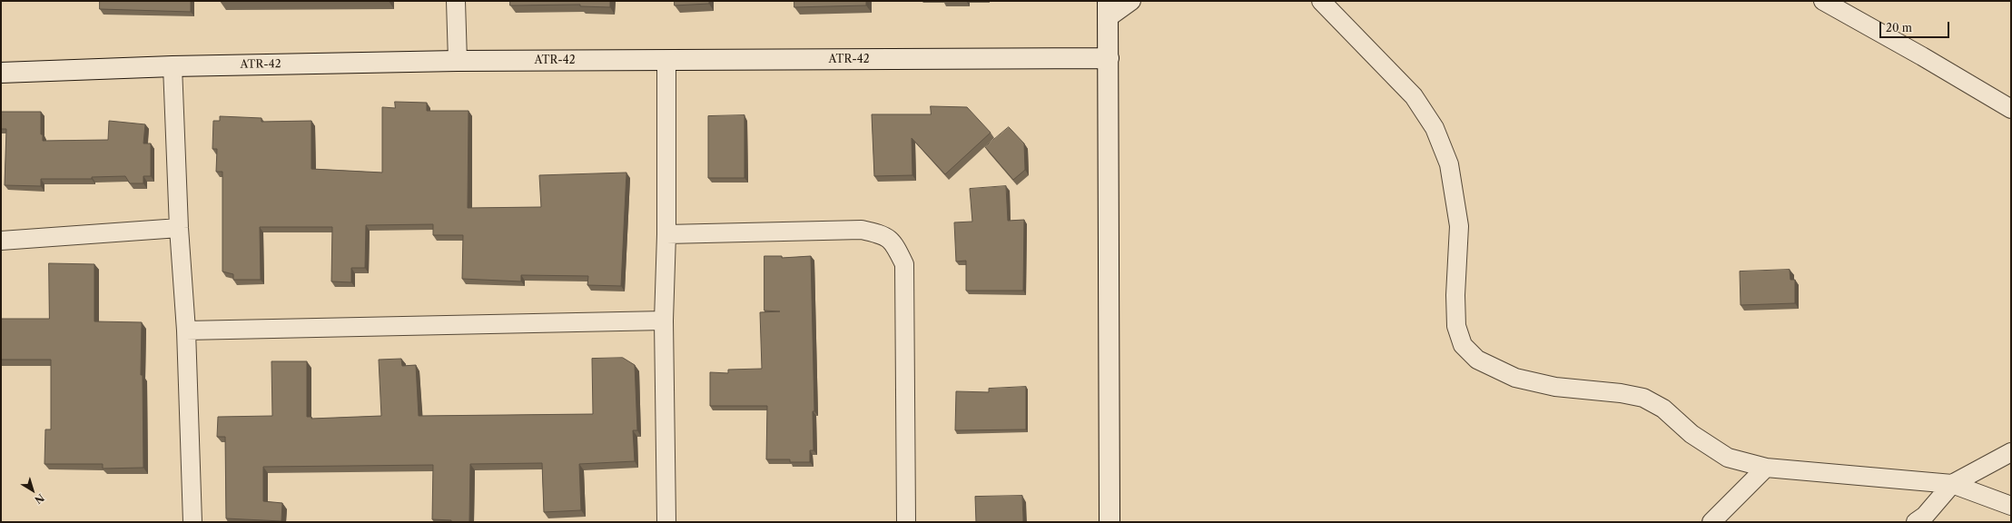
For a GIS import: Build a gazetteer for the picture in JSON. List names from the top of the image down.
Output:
{
  "streets": {
    "street": ["ATR-42"]
  },
  "scale_bar": "20 m",
  "north": "bottom right"
}
